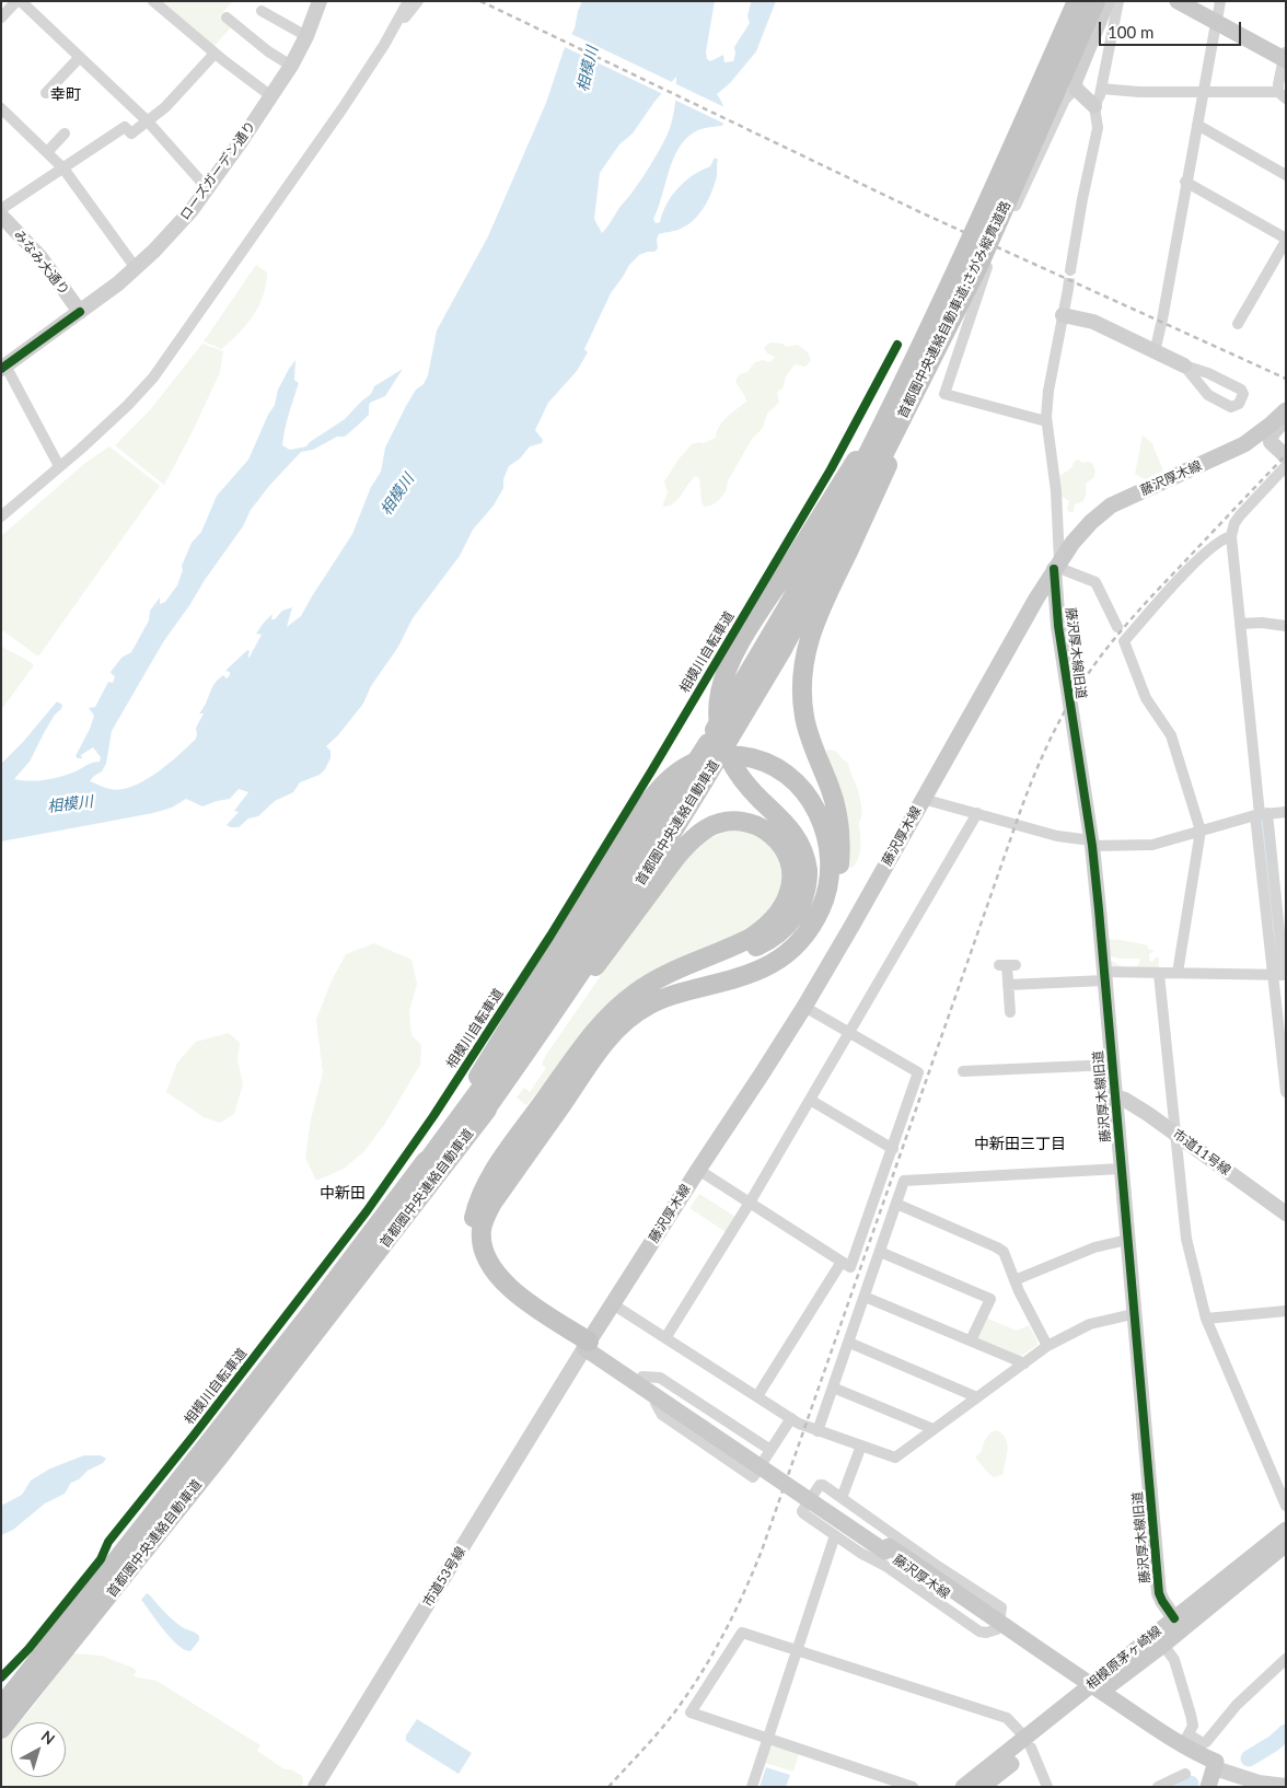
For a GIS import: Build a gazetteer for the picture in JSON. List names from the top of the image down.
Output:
{
  "streets": {
    "highway": ["首都圏中央連絡自動車道;さがみ縦貫道路", "首都圏中央連絡自動車道"],
    "main road": ["藤沢厚木線", "相模原茅ヶ崎線"],
    "street": [
      "ローズガーデン通り",
      "みなみ大通り",
      "藤沢厚木線旧道",
      "市道11号線",
      "市道53号線"
    ],
    "cycle path": ["相模川自転車道"]
  },
  "crossings": [
    ["ローズガーデン通り", "みなみ大通り"],
    ["首都圏中央連絡自動車道;さがみ縦貫道路", "首都圏中央連絡自動車道"],
    ["藤沢厚木線", "藤沢厚木線旧道"],
    ["藤沢厚木線", "市道53号線"],
    ["藤沢厚木線", "相模原茅ヶ崎線"],
    ["藤沢厚木線旧道", "市道11号線"],
    ["藤沢厚木線旧道", "相模原茅ヶ崎線"]
  ],
  "districts": ["幸町", "中新田三丁目", "中新田"],
  "water": ["相模川"],
  "scale_bar": "100 m",
  "north": "top right"
}
